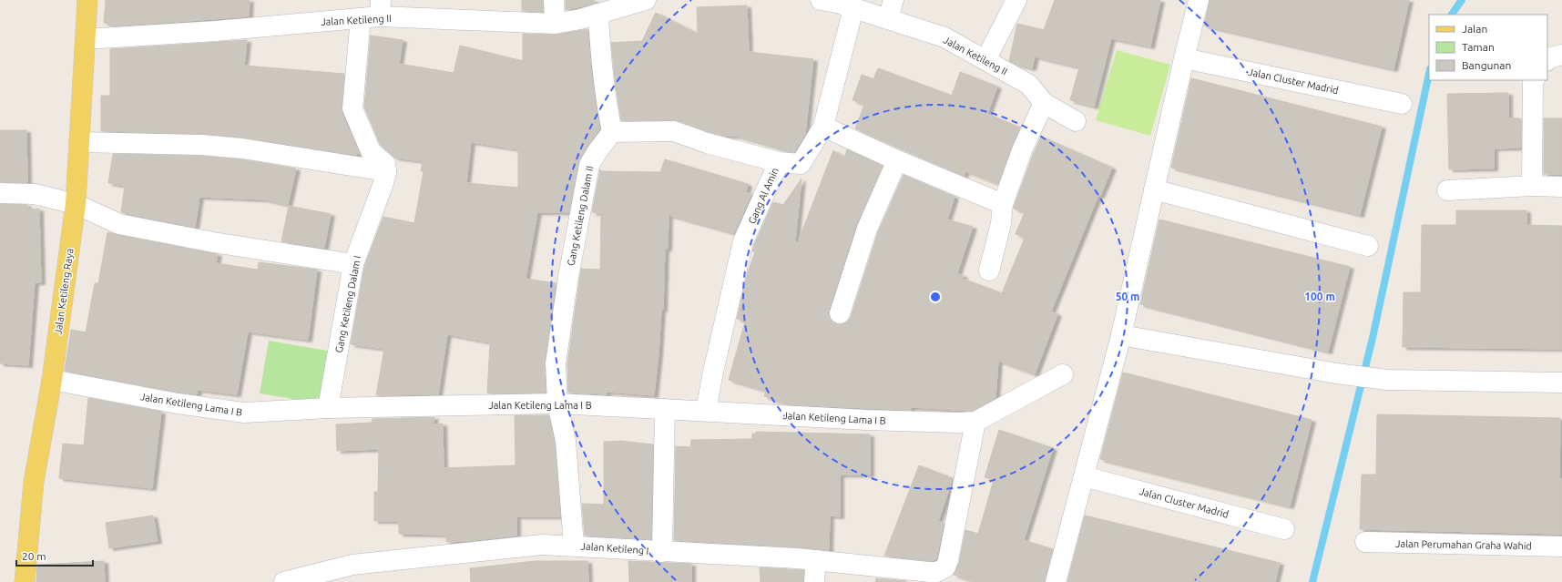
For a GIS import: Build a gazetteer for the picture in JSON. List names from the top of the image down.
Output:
{
  "streets": {
    "main road": ["Jalan Ketileng Raya"],
    "street": [
      "Jalan Ketileng II",
      "Jalan Cluster Madrid",
      "Gang Al Amin",
      "Gang Ketileng Dalam II",
      "Gang Ketileng Dalam I",
      "Jalan Ketileng Lama I B",
      "Jalan Perumahan Graha Wahid",
      "Jalan Ketileng I"
    ]
  },
  "crossings": [
    ["Jalan Ketileng II", "Gang Al Amin"],
    ["Jalan Ketileng II", "Jalan Ketileng Raya"],
    ["Gang Al Amin", "Jalan Ketileng Lama I B"],
    ["Gang Ketileng Dalam II", "Jalan Ketileng Lama I B"],
    ["Gang Ketileng Dalam II", "Jalan Ketileng I"],
    ["Jalan Ketileng Raya", "Jalan Ketileng Lama I B"],
    ["Gang Ketileng Dalam I", "Jalan Ketileng Lama I B"],
    ["Jalan Ketileng Lama I B", "Jalan Ketileng I"]
  ],
  "legend": ["Jalan", "Taman", "Bangunan"],
  "scale_bar": "20 m",
  "rings": ["50 m", "100 m"]
}
